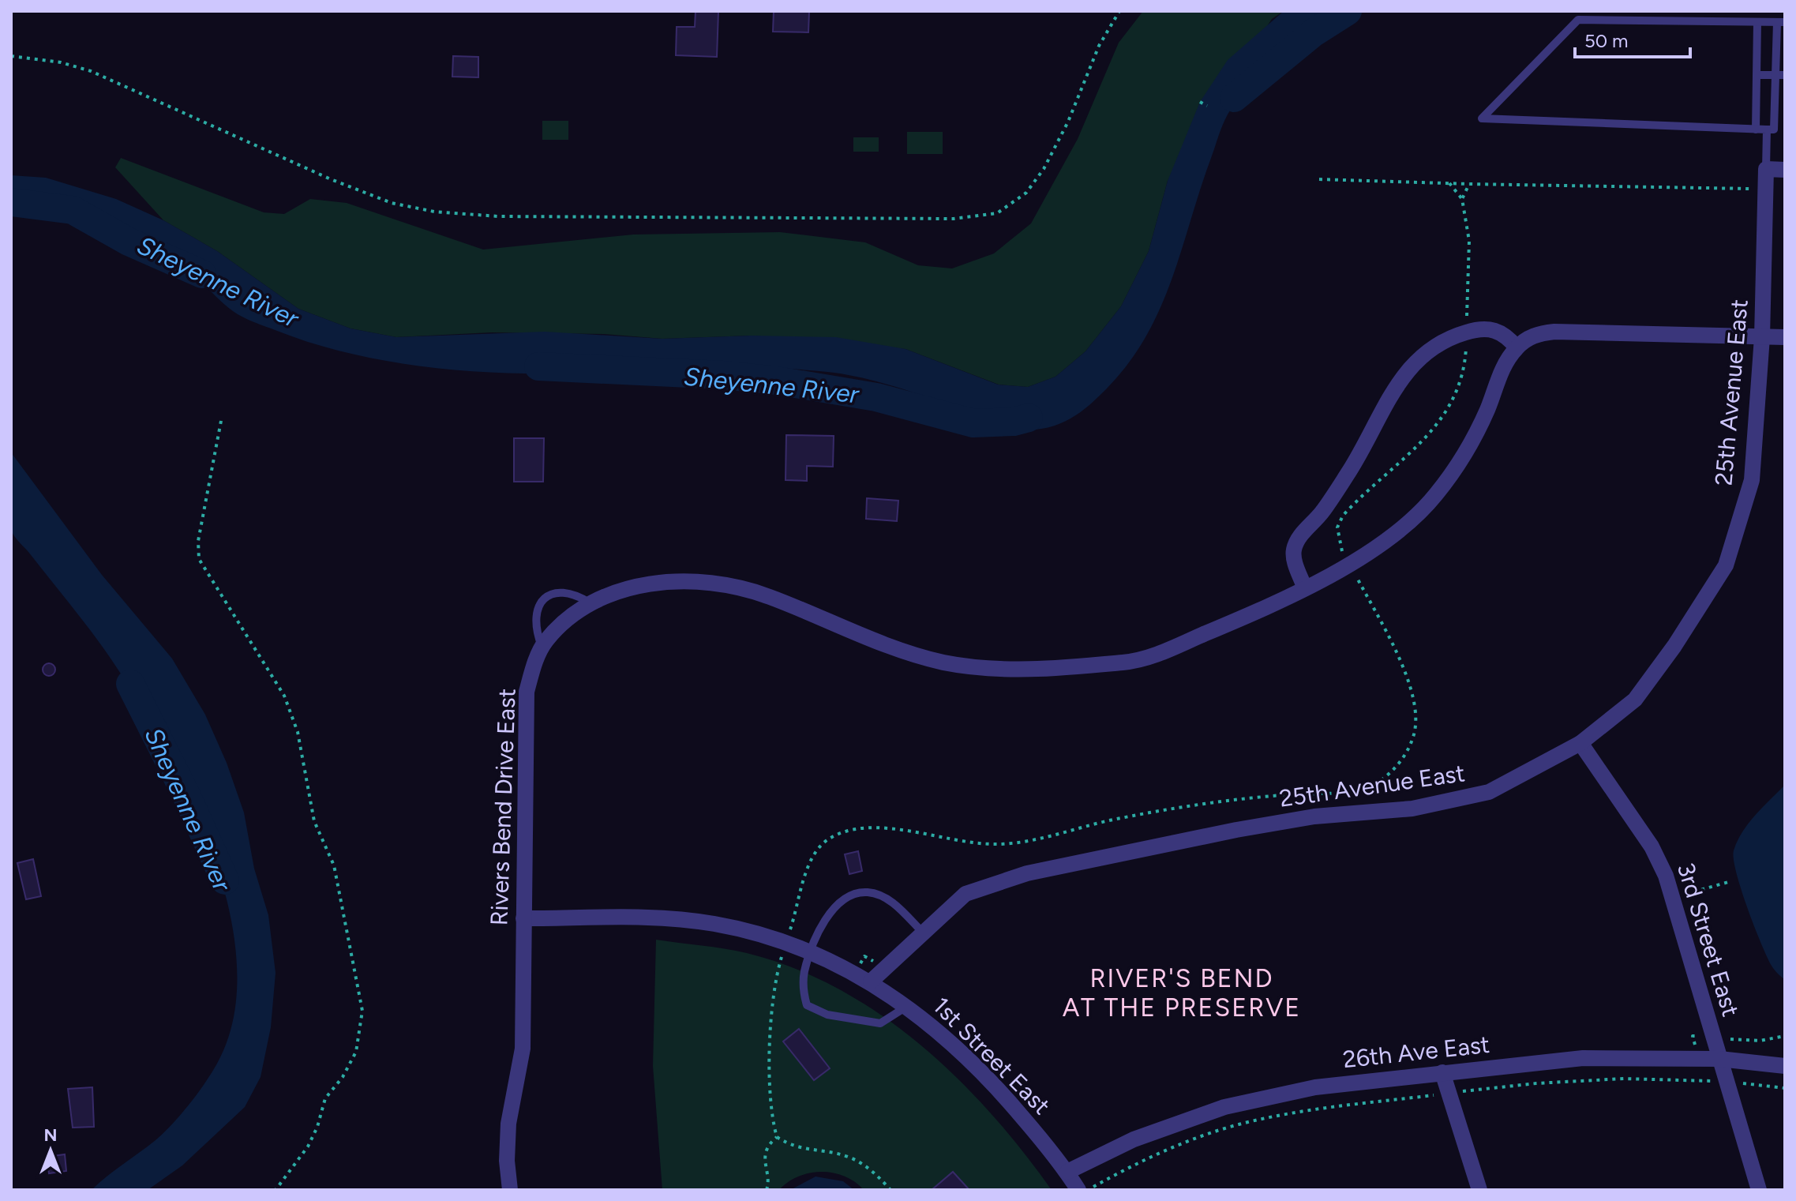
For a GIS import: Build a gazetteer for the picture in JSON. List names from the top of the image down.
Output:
{
  "streets": {
    "street": [
      "25th Avenue East",
      "Rivers Bend Drive East",
      "3rd Street East",
      "26th Ave East",
      "1st Street East"
    ]
  },
  "crossings": [
    ["25th Avenue East", "3rd Street East"],
    ["25th Avenue East", "1st Street East"],
    ["Rivers Bend Drive East", "1st Street East"],
    ["3rd Street East", "26th Ave East"],
    ["26th Ave East", "1st Street East"]
  ],
  "districts": ["RIVER'S BEND AT THE PRESERVE"],
  "water": ["Sheyenne River"],
  "scale_bar": "50 m",
  "north": "top"
}
